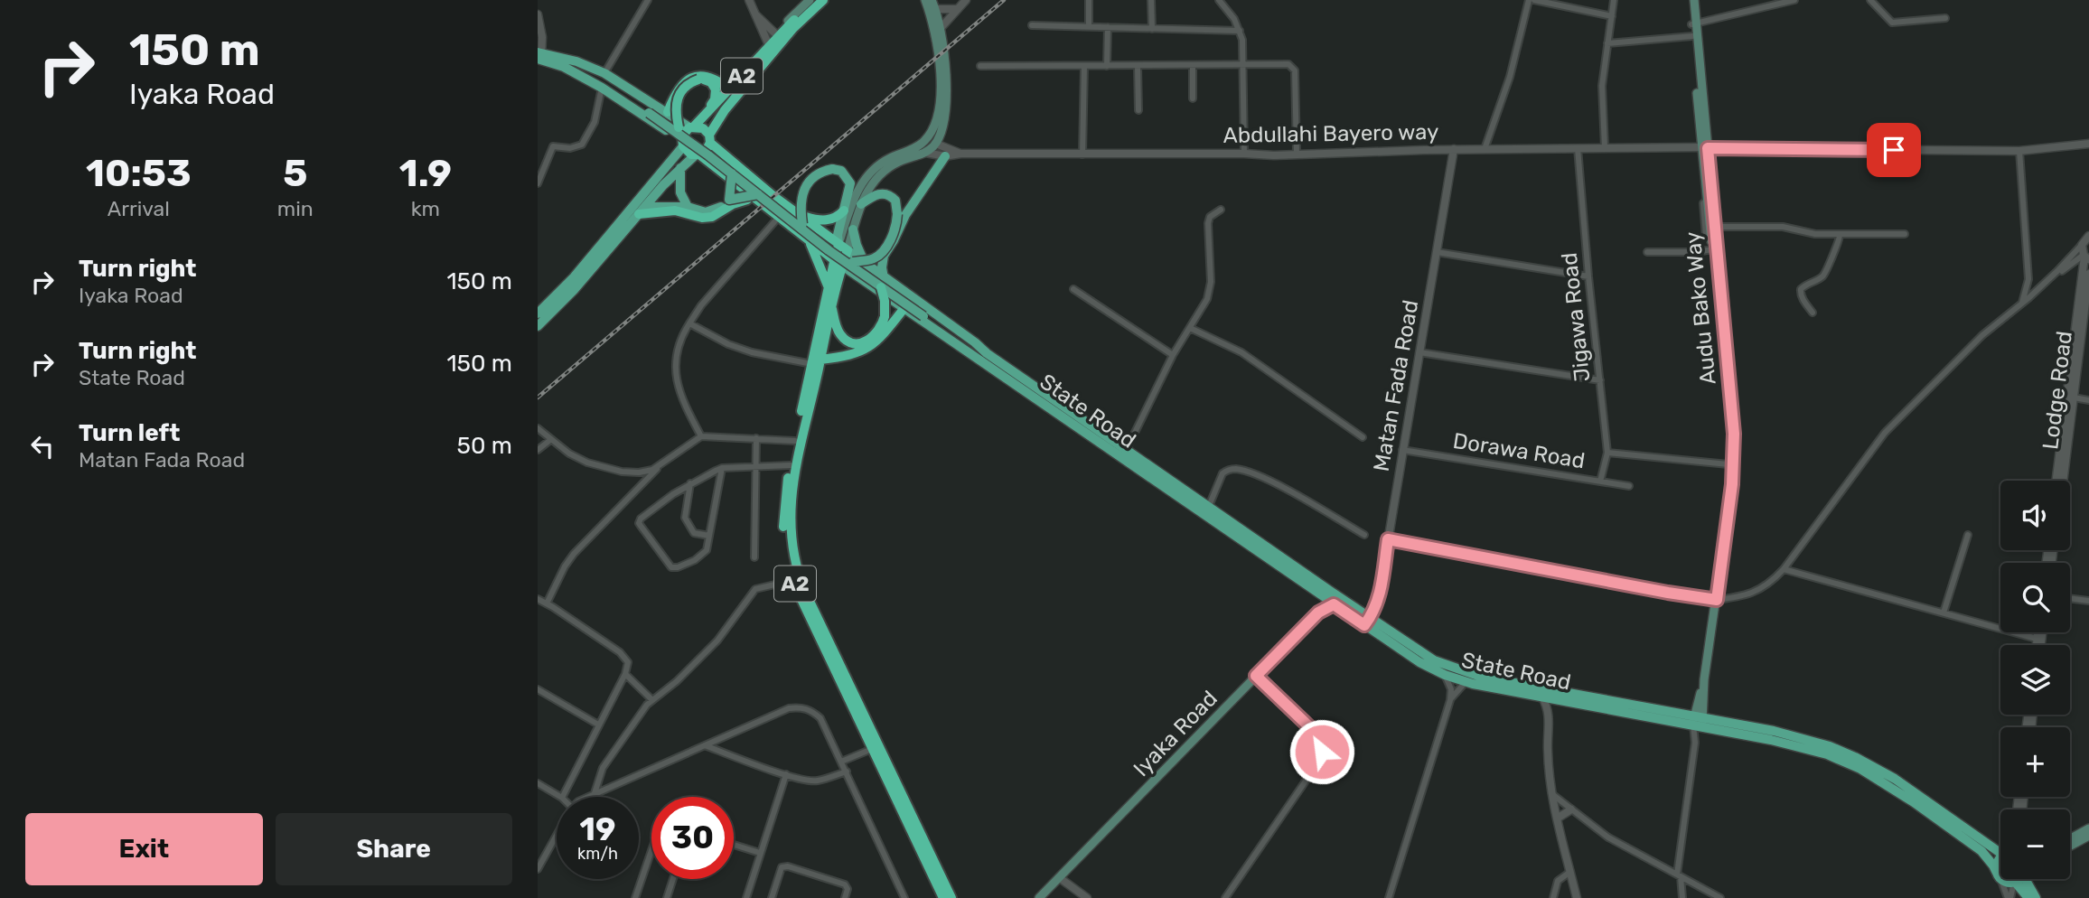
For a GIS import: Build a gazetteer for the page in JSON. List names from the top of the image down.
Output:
{
  "streets": {
    "highway": ["A2"],
    "main road": ["Audu Bako Way", "State Road", "Iyaka Road"],
    "street": [
      "Abdullahi Bayero way",
      "Jigawa Road",
      "Matan Fada Road",
      "Lodge Road",
      "Dorawa Road"
    ]
  },
  "crossings": [
    ["A2", "State Road"],
    ["Abdullahi Bayero way", "Audu Bako Way"],
    ["Abdullahi Bayero way", "Jigawa Road"],
    ["Abdullahi Bayero way", "Matan Fada Road"],
    ["Audu Bako Way", "State Road"],
    ["Jigawa Road", "Dorawa Road"],
    ["Matan Fada Road", "State Road"],
    ["Matan Fada Road", "Dorawa Road"],
    ["State Road", "Iyaka Road"]
  ],
  "page": {
    "turn": ["150 m", "Iyaka Road"],
    "eta": [
      "10:53",
      "Arrival",
      "5",
      "min",
      "1.9",
      "km"
    ],
    "list": [
      {
        "name": "Turn right",
        "note": "Iyaka Road",
        "value": "150 m"
      },
      {
        "name": "Turn right",
        "note": "State Road",
        "value": "150 m"
      },
      {
        "name": "Turn left",
        "note": "Matan Fada Road",
        "value": "50 m"
      }
    ],
    "map_buttons": ["+", "−"],
    "speed": "19 km/h",
    "limit": "30",
    "buttons": ["Exit", "Share"]
  }
}
